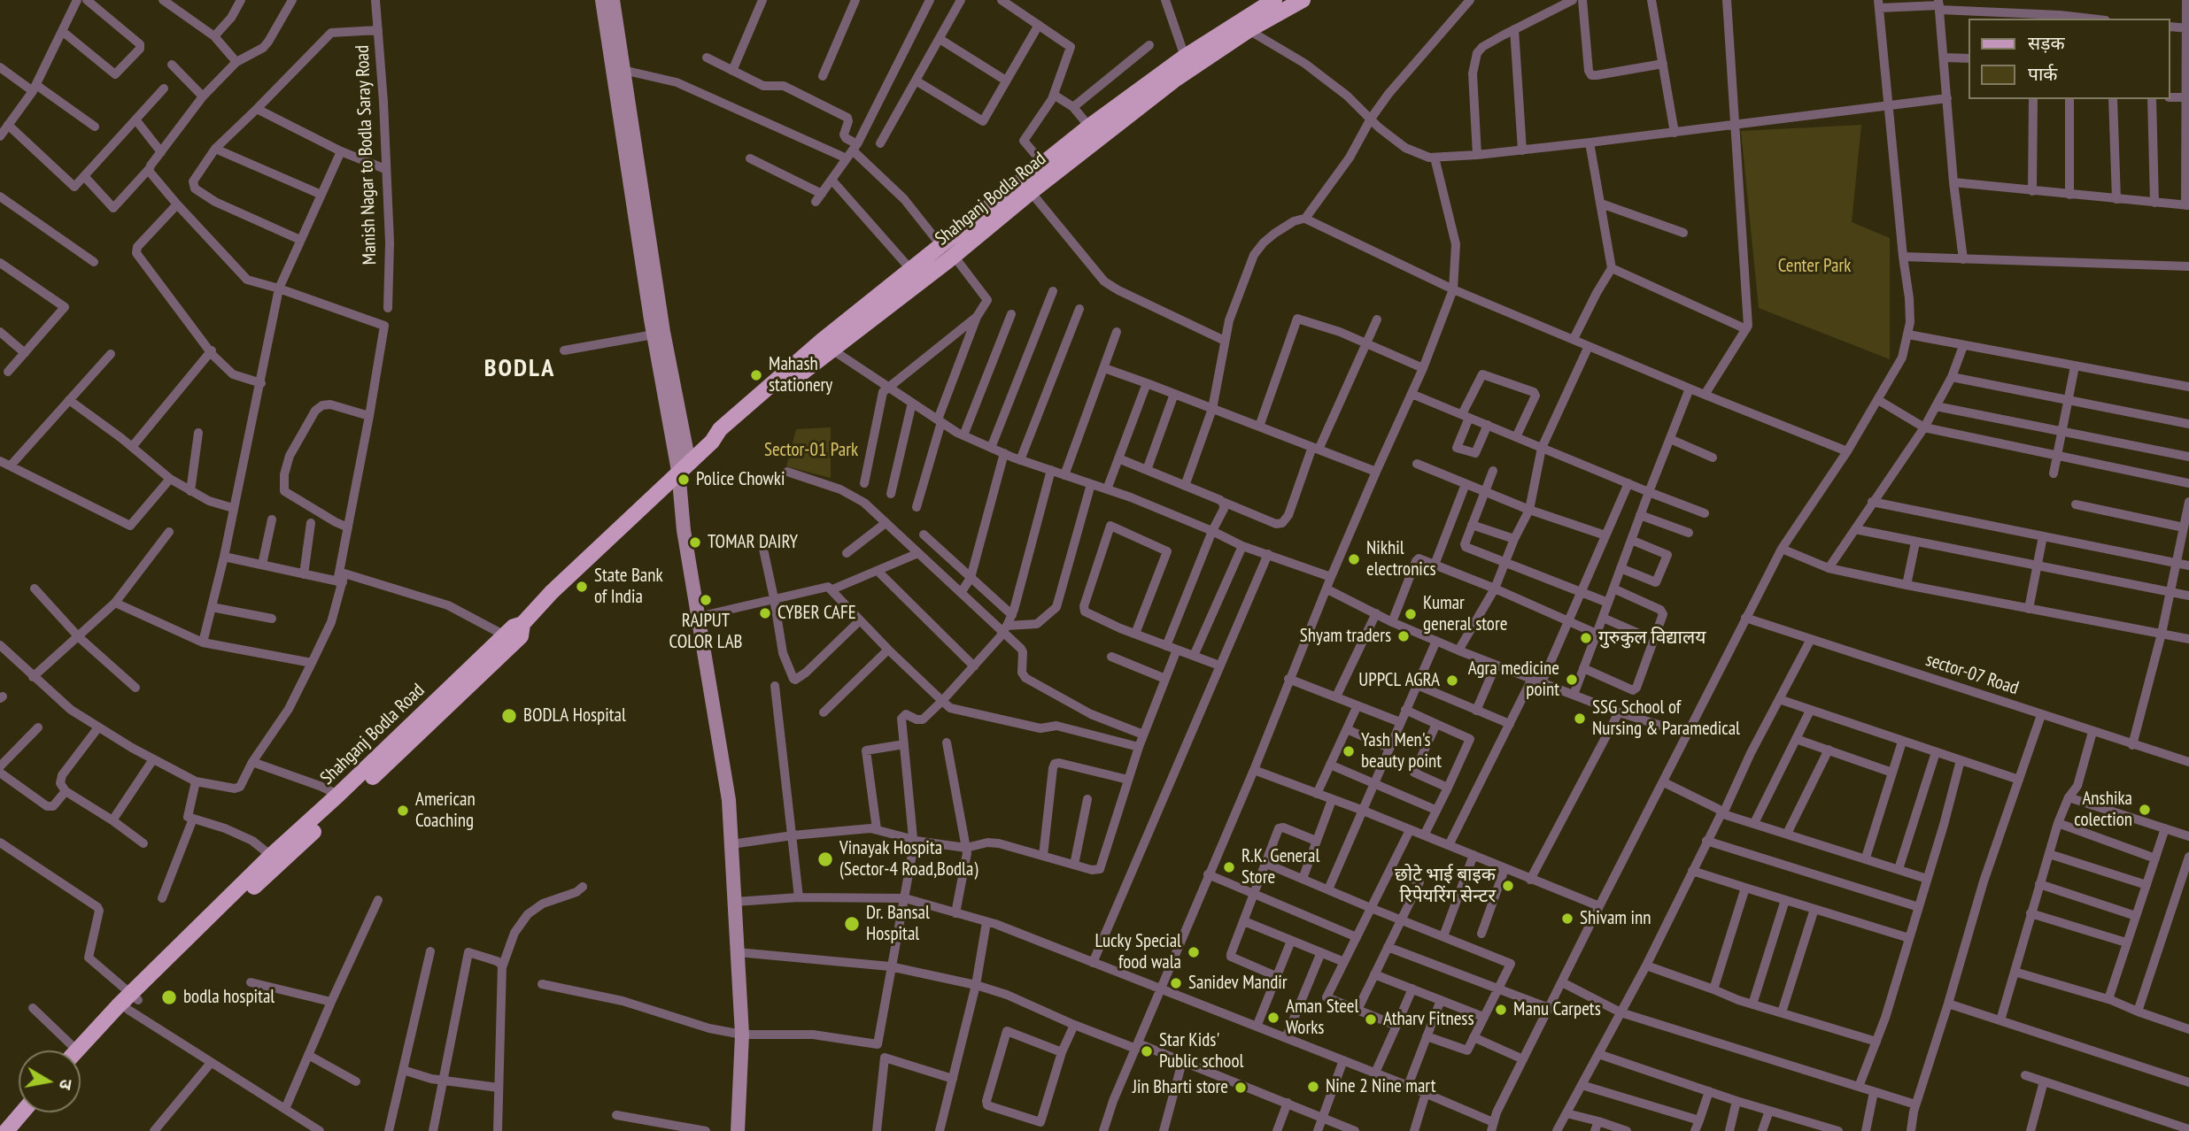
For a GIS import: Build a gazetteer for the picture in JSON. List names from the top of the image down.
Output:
{
  "streets": {
    "main road": ["Shahganj Bodla Road"],
    "street": ["Manish Nagar to Bodla Saray Road", "sector-07 Road"]
  },
  "districts": ["BODLA"],
  "parks": ["Center Park", "Sector-01 Park"],
  "places": [
    "Mahash stationery",
    "Police Chowki",
    "TOMAR DAIRY",
    "Nikhil electronics",
    "State Bank of India",
    "RAJPUT COLOR LAB",
    "CYBER CAFE",
    "Kumar general store",
    "Shyam traders",
    "गुरुकुल विद्यालय",
    "Agra medicine point",
    "UPPCL AGRA",
    "BODLA Hospital",
    "SSG School of Nursing & Paramedical",
    "Yash Men's beauty point",
    "Anshika colection",
    "American Coaching",
    "Vinayak Hospita (Sector-4 Road,Bodla)",
    "R.K. General Store",
    "छोटे भाई बाइक रिपेयरिंग सेन्टर",
    "Shivam inn",
    "Dr. Bansal Hospital",
    "Lucky Special food wala",
    "Sanidev Mandir",
    "bodla hospital",
    "Manu Carpets",
    "Aman Steel Works",
    "Atharv Fitness",
    "Star Kids' Public school",
    "Nine 2 Nine mart",
    "Jin Bharti store"
  ],
  "legend": ["सड़क", "पार्क"],
  "north": "right"
}
